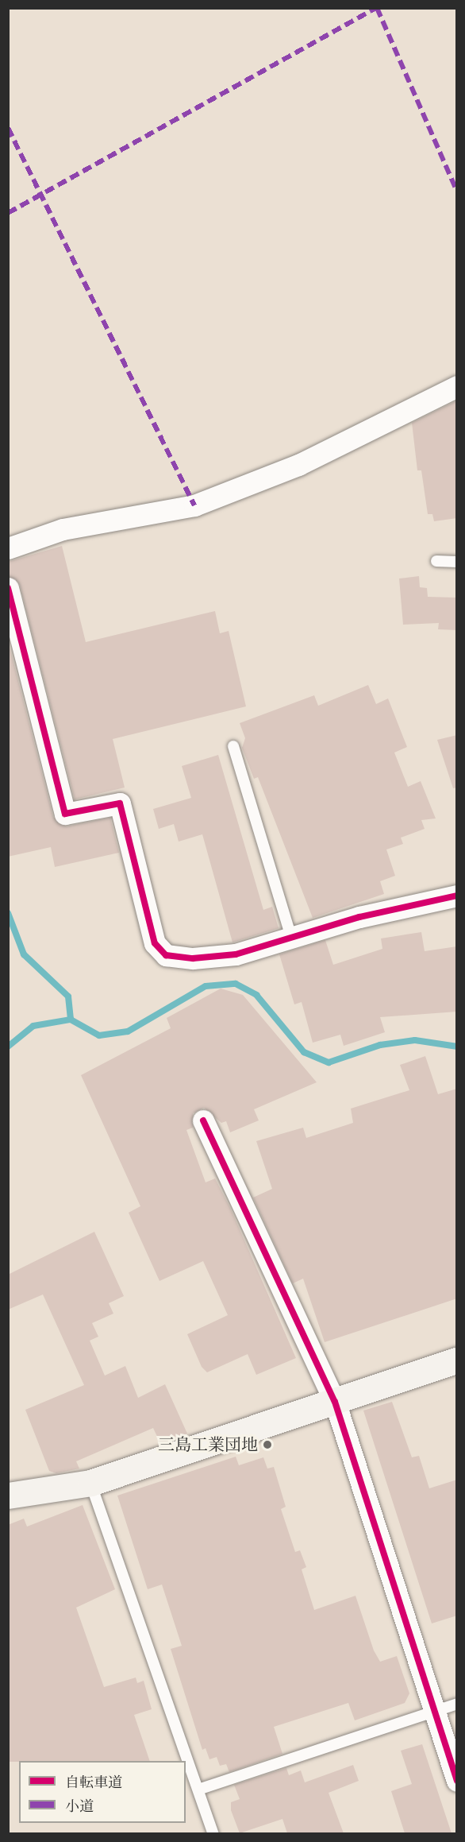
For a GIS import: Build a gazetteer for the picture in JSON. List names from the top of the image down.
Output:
{
  "places": ["三島工業団地"],
  "legend": ["自転車道", "小道"]
}
